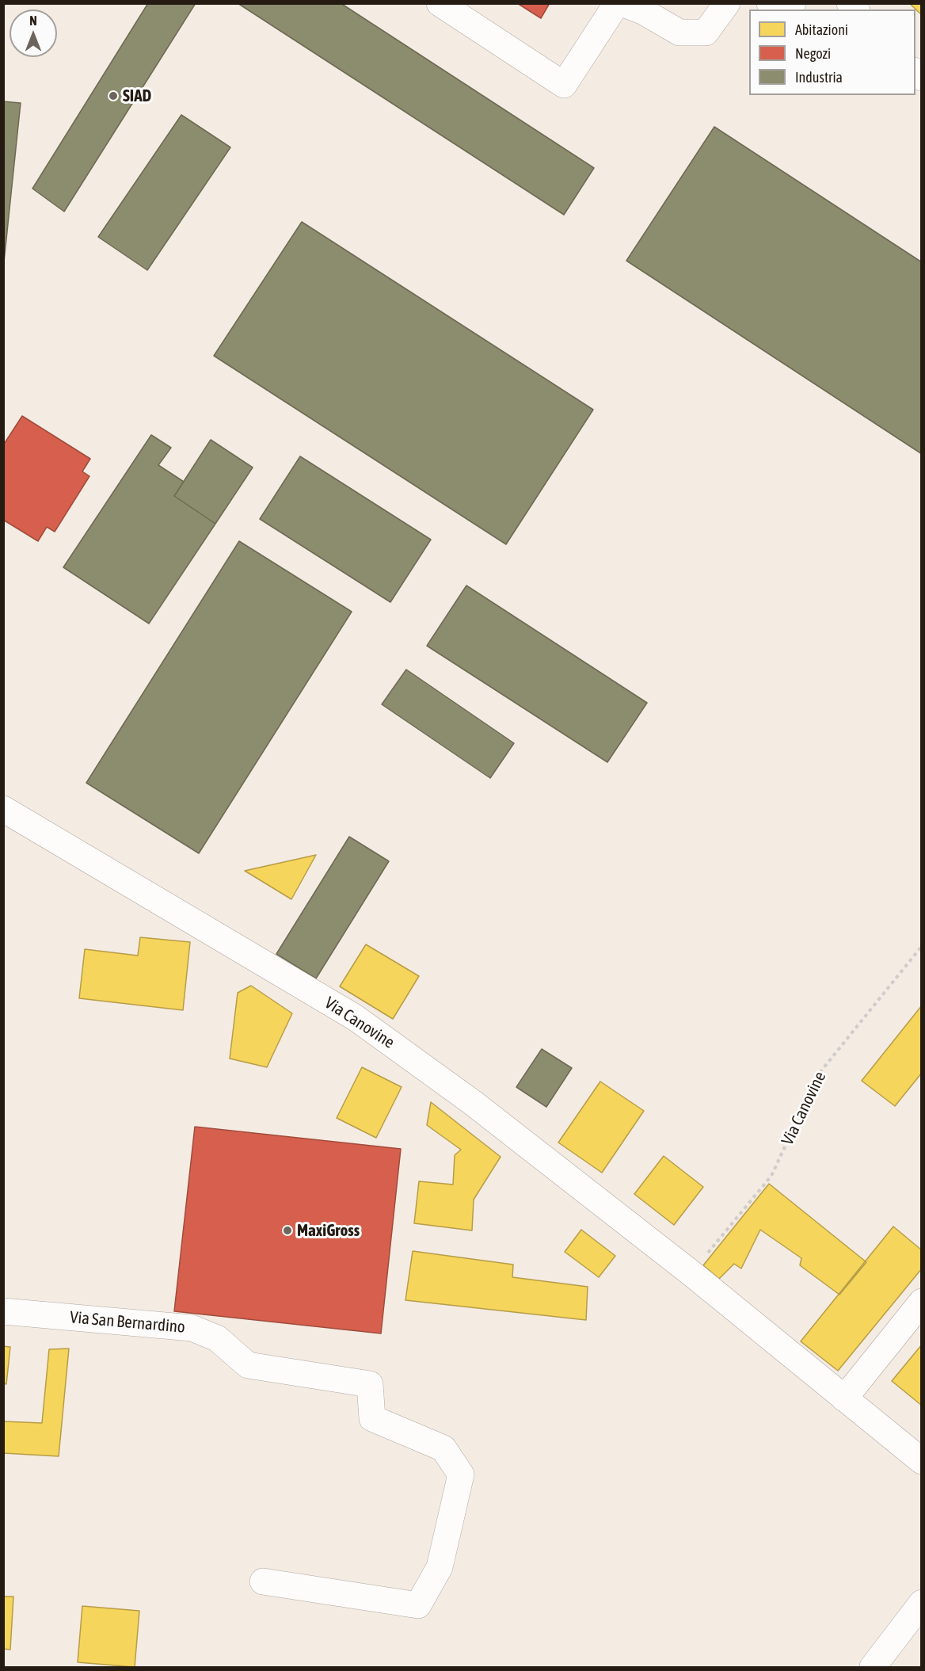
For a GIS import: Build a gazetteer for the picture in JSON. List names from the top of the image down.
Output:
{
  "streets": {
    "street": ["Via Canovine", "Via San Bernardino"]
  },
  "places": ["SIAD", "MaxiGross"],
  "legend": ["Abitazioni", "Negozi", "Industria"],
  "north": "top"
}
